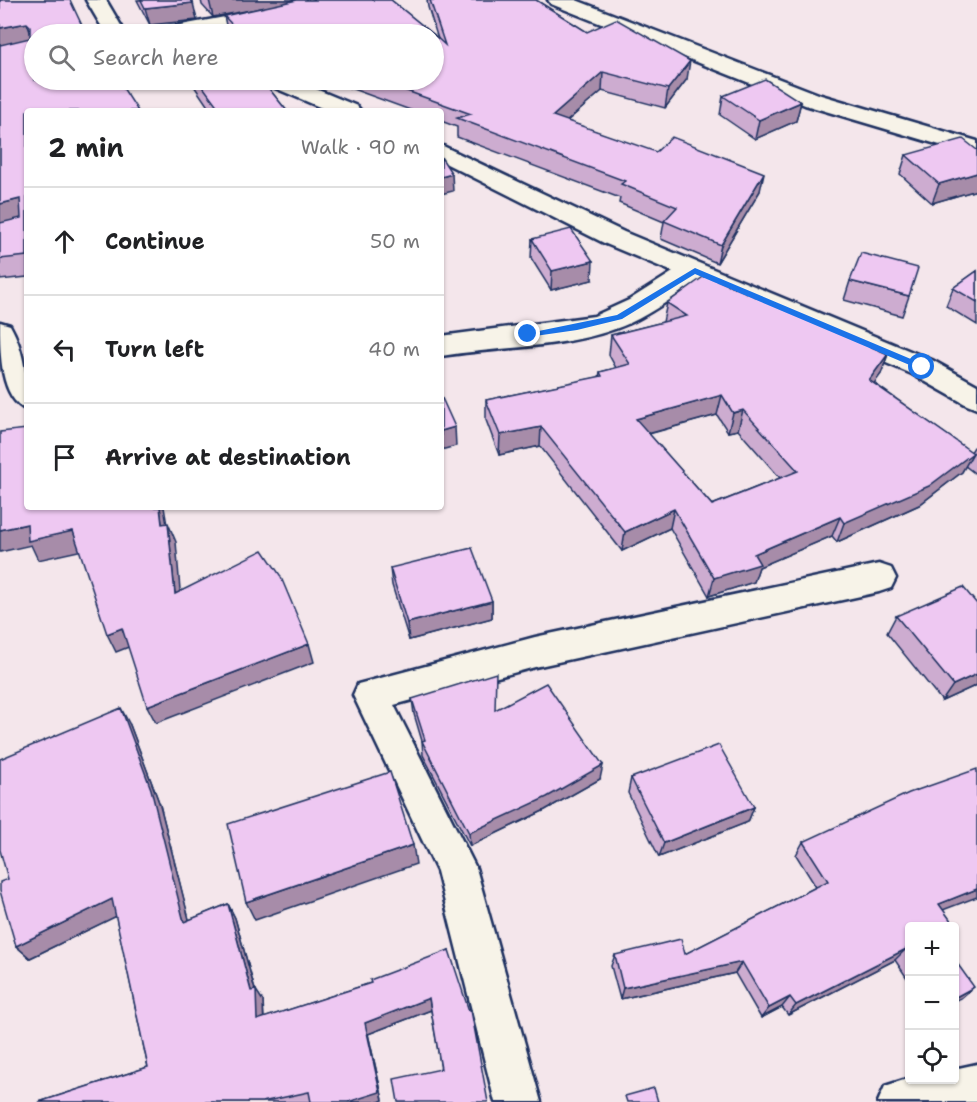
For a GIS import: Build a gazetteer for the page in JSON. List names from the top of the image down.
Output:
{
  "page": {
    "search": "Search here",
    "heading": ["2 min", "Walk · 90 m"],
    "list": [
      ["Continue", "50 m"],
      ["Turn left", "40 m"],
      "Arrive at destination"
    ],
    "map_buttons": ["+", "−"]
  }
}
